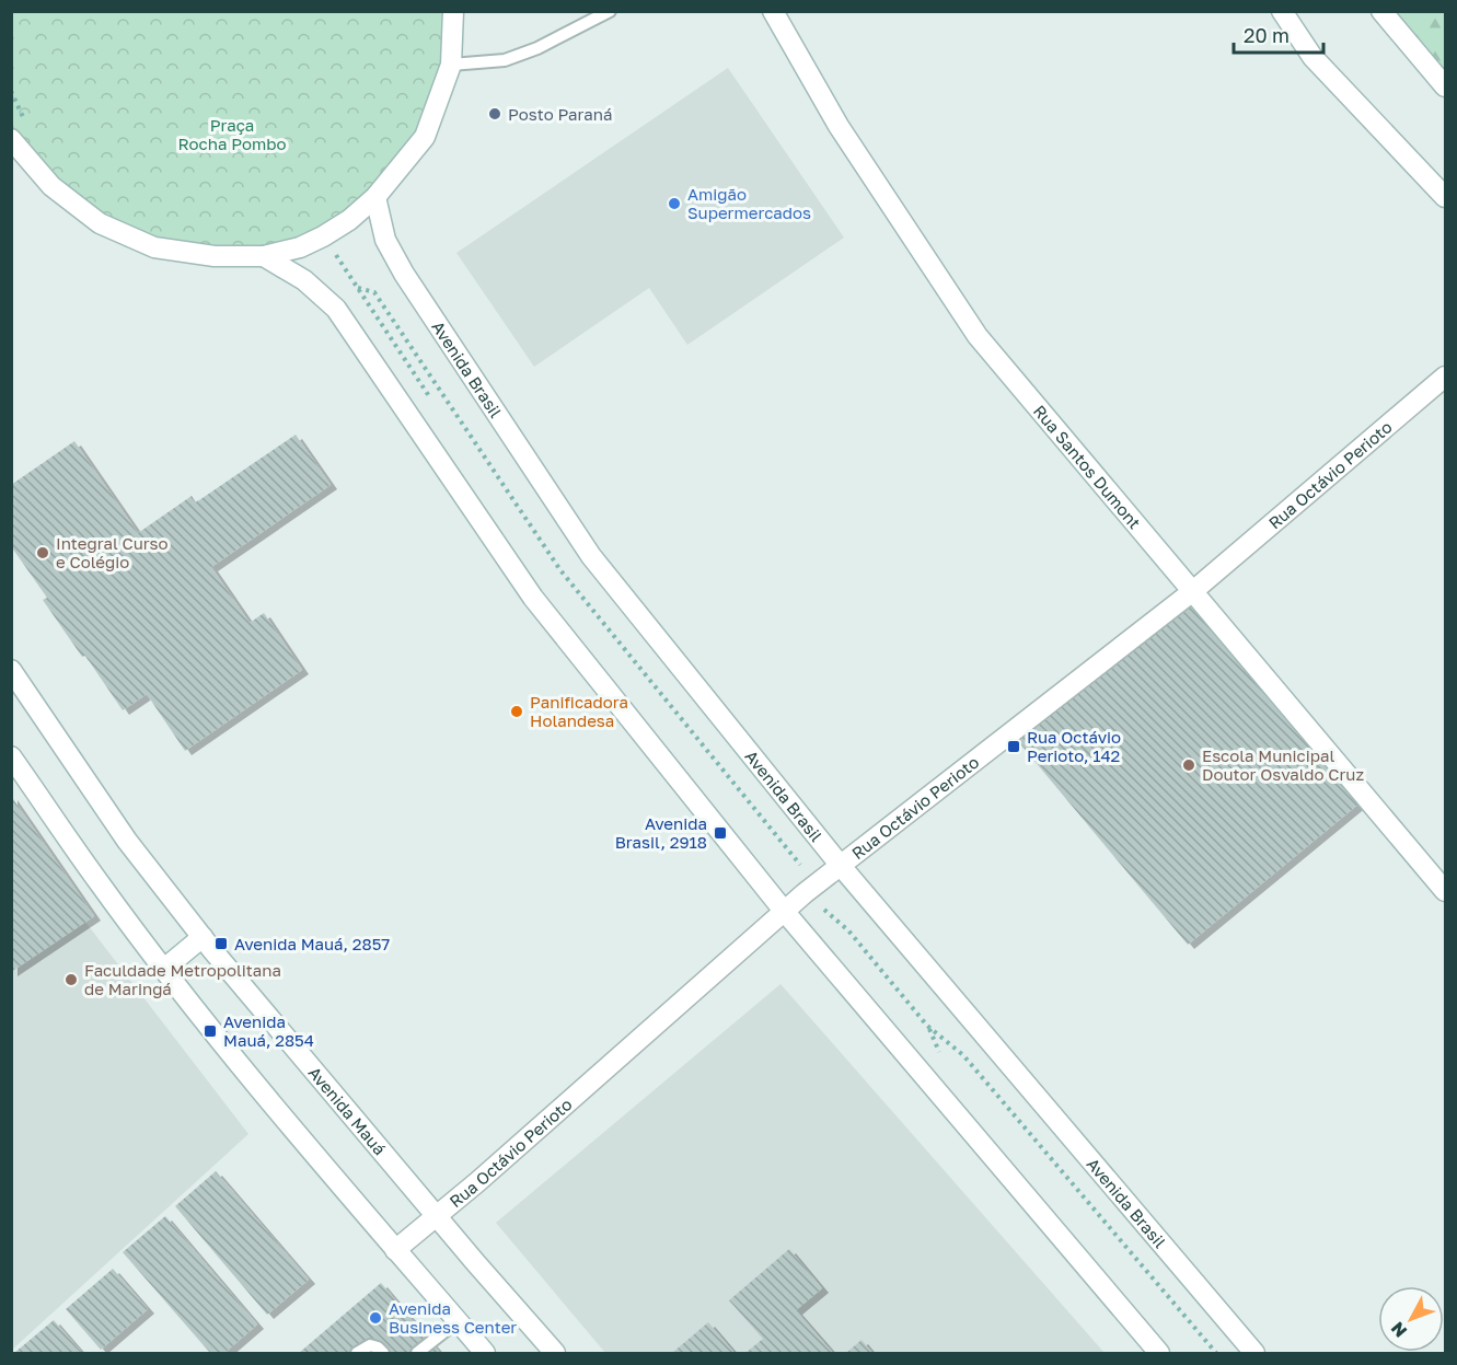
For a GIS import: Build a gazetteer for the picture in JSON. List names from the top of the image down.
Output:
{
  "streets": {
    "main road": [
      "Avenida Brasil",
      "Rua Santos Dumont",
      "Rua Octávio Perioto",
      "Avenida Mauá"
    ]
  },
  "crossings": [
    ["Avenida Brasil", "Rua Octávio Perioto"],
    ["Rua Santos Dumont", "Rua Octávio Perioto"],
    ["Rua Octávio Perioto", "Avenida Mauá"]
  ],
  "parks": ["Praça Rocha Pombo"],
  "places": {
    "other": [
      "Posto Paraná",
      "Amigão Supermercados",
      "Integral Curso e Colégio",
      "Panificadora Holandesa",
      "Escola Municipal Doutor Osvaldo Cruz",
      "Faculdade Metropolitana de Maringá",
      "Avenida Business Center"
    ],
    "transit": [
      "Rua Octávio Perioto, 142",
      "Avenida Brasil, 2918",
      "Avenida Mauá, 2857",
      "Avenida Mauá, 2854"
    ]
  },
  "scale_bar": "20 m",
  "north": "bottom left"
}
